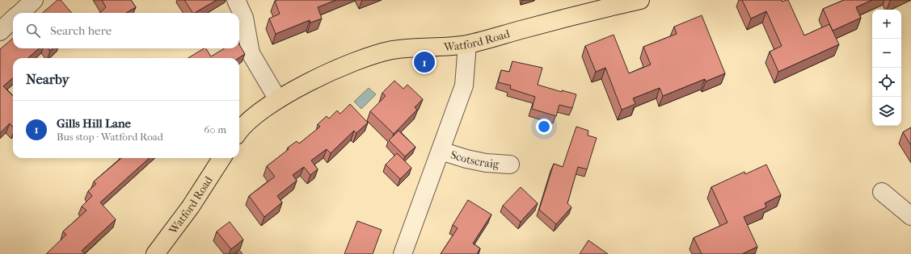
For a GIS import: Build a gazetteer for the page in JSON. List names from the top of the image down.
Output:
{
  "streets": {
    "main road": ["Watford Road"],
    "street": ["Scotscraig"]
  },
  "page": {
    "map_buttons": ["+", "−"],
    "search": "Search here",
    "pins": "1",
    "heading": "Nearby",
    "list": [
      {
        "mark": "1",
        "name": "Gills Hill Lane",
        "note": "Bus stop · Watford Road",
        "value": "60 m"
      }
    ]
  }
}
